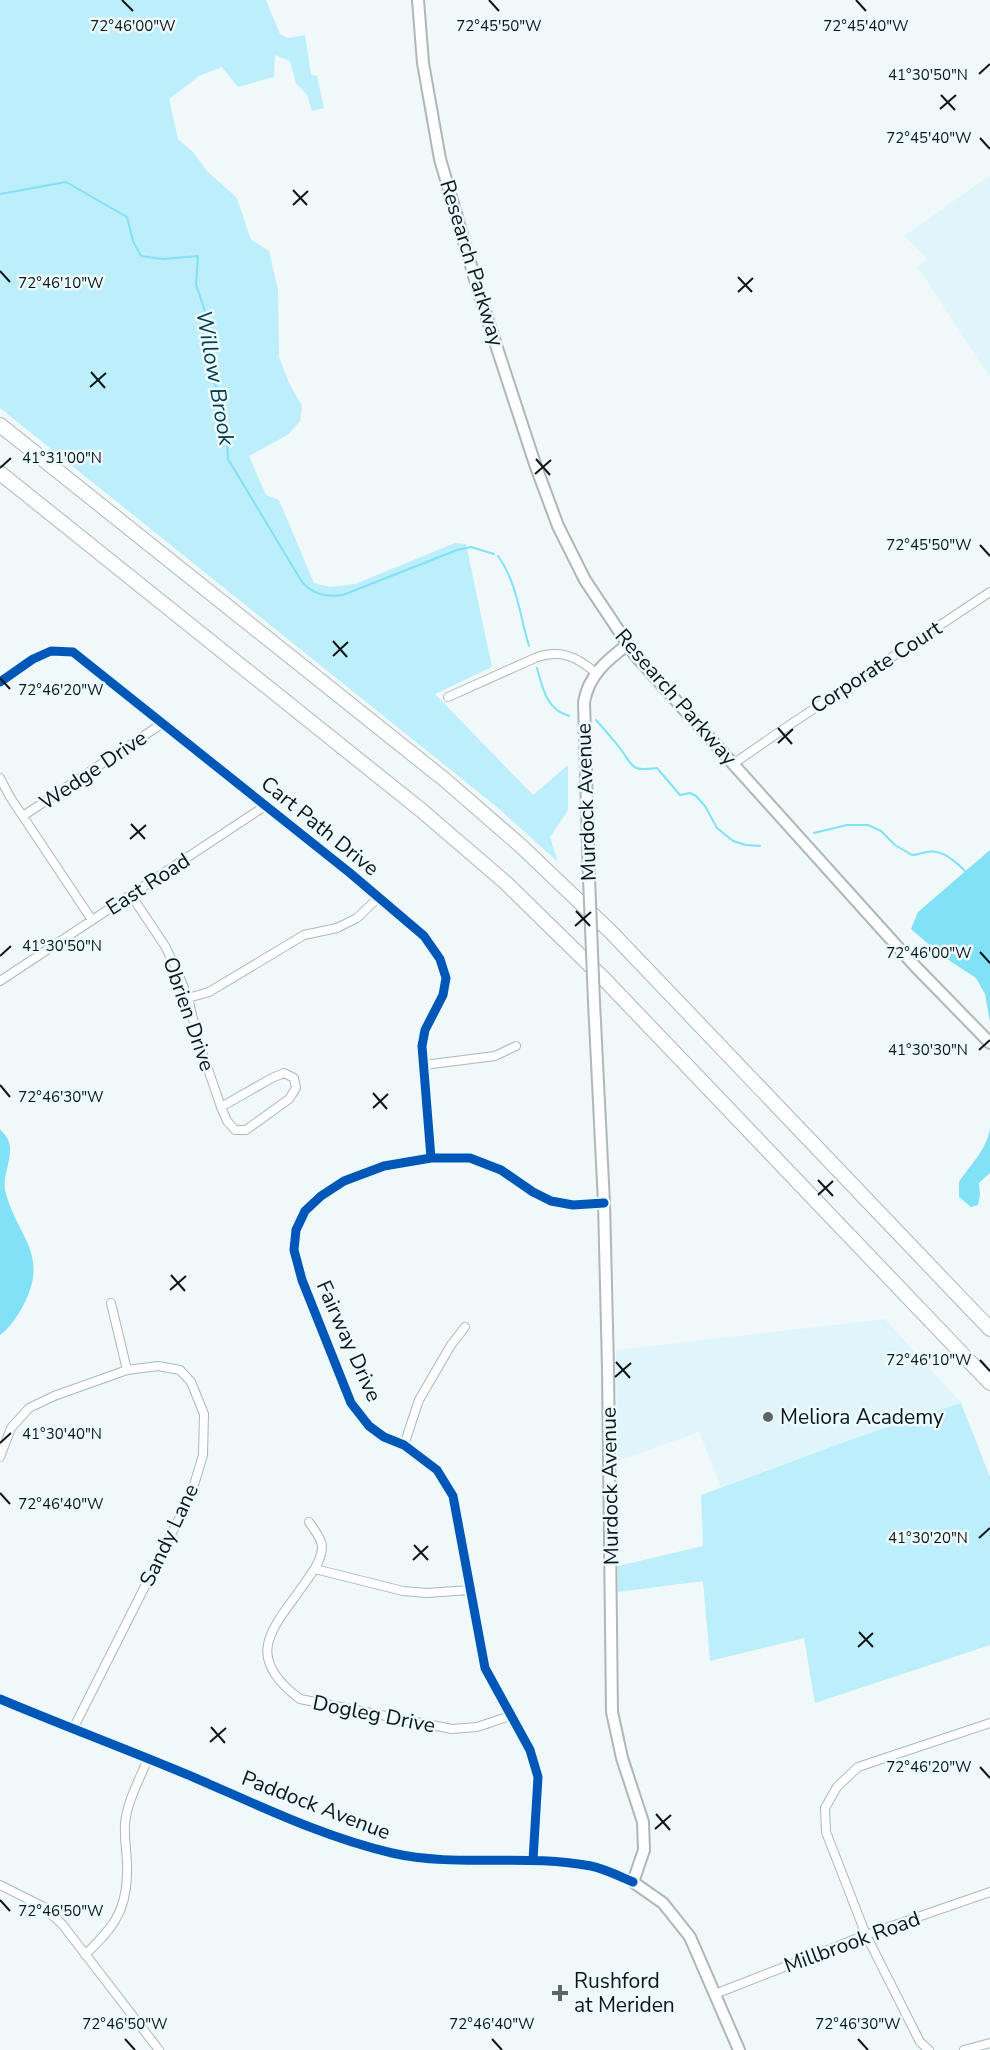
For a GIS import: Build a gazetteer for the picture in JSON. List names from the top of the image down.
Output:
{
  "streets": {
    "main road": ["Research Parkway", "Murdock Avenue"],
    "street": [
      "Corporate Court",
      "Wedge Drive",
      "Cart Path Drive",
      "East Road",
      "Obrien Drive",
      "Fairway Drive",
      "Sandy Lane",
      "Dogleg Drive",
      "Paddock Avenue",
      "Millbrook Road"
    ]
  },
  "crossings": [
    ["Research Parkway", "Corporate Court"],
    ["Research Parkway", "Murdock Avenue"],
    ["Wedge Drive", "Cart Path Drive"],
    ["Murdock Avenue", "Fairway Drive"],
    ["Murdock Avenue", "Paddock Avenue"],
    ["Cart Path Drive", "East Road"],
    ["Cart Path Drive", "Fairway Drive"],
    ["East Road", "Obrien Drive"],
    ["Fairway Drive", "Dogleg Drive"],
    ["Fairway Drive", "Paddock Avenue"],
    ["Sandy Lane", "Paddock Avenue"]
  ],
  "water": ["Willow Brook"],
  "places": {
    "other": ["Meliora Academy"],
    "health": ["Rushford at Meriden"]
  },
  "coordinates": [
    "72°45'50\"W",
    "72°45'40\"W",
    "72°46'00\"W",
    "41°30'50\"N",
    "72°46'10\"W",
    "41°31'00\"N",
    "72°46'20\"W",
    "41°30'30\"N",
    "72°46'30\"W",
    "41°30'40\"N",
    "72°46'40\"W",
    "41°30'20\"N",
    "72°46'50\"W"
  ]
}
